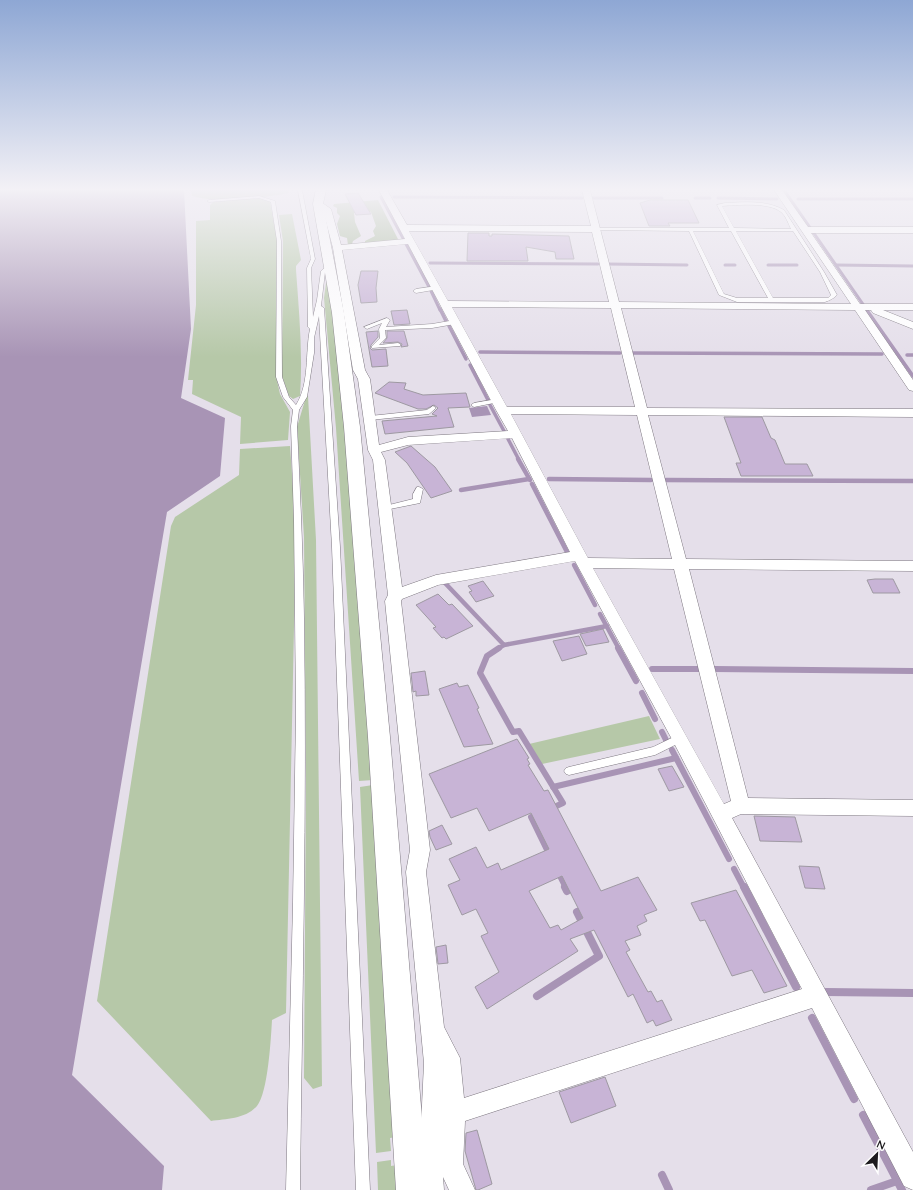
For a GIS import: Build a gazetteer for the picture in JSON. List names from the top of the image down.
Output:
{
  "north": "top right"
}
